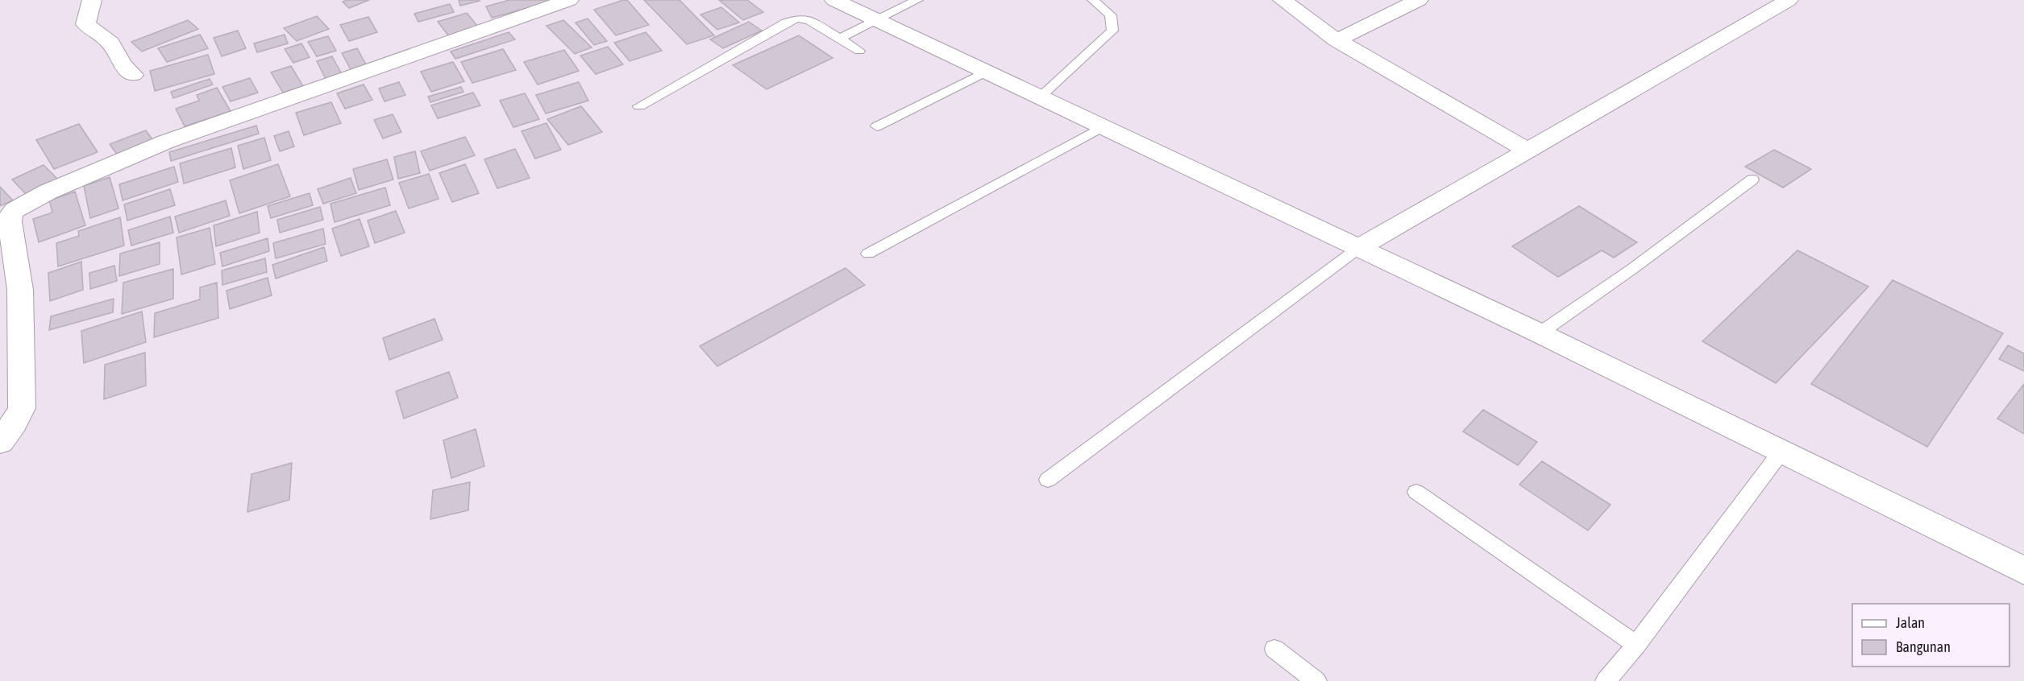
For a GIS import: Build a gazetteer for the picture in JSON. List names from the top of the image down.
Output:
{
  "legend": ["Jalan", "Bangunan"]
}
